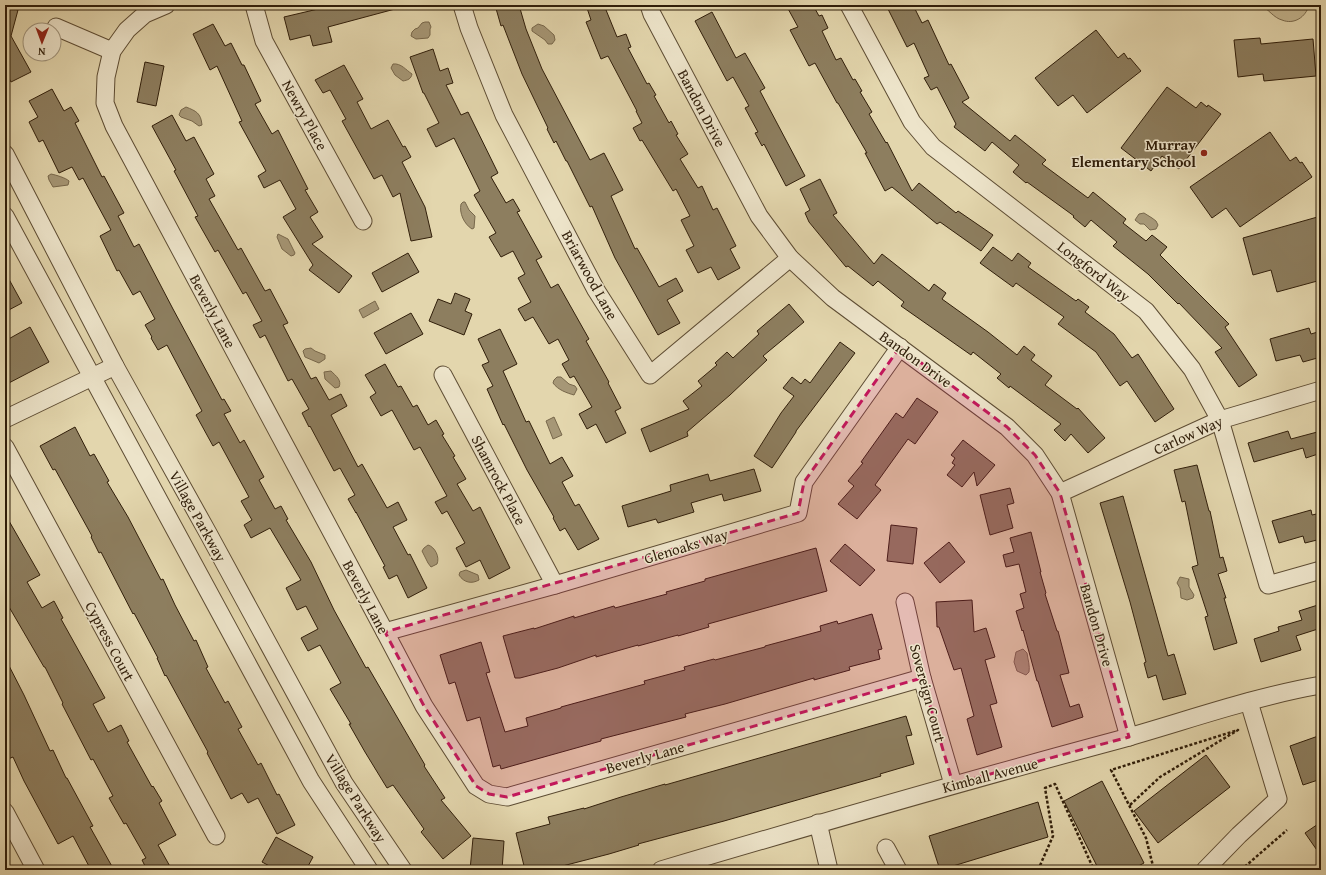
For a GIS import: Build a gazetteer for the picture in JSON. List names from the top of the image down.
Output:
{
  "streets": {
    "street": [
      "Bandon Drive",
      "Newry Place",
      "Longford Way",
      "Briarwood Lane",
      "Beverly Lane",
      "Carlow Way",
      "Shamrock Place",
      "Village Parkway",
      "Glenoaks Way",
      "Cypress Court",
      "Sovereign Court",
      "Kimball Avenue"
    ]
  },
  "crossings": [
    ["Bandon Drive", "Briarwood Lane"],
    ["Bandon Drive", "Carlow Way"],
    ["Bandon Drive", "Glenoaks Way"],
    ["Bandon Drive", "Kimball Avenue"],
    ["Longford Way", "Carlow Way"],
    ["Beverly Lane", "Glenoaks Way"],
    ["Beverly Lane", "Sovereign Court"],
    ["Shamrock Place", "Glenoaks Way"],
    ["Sovereign Court", "Kimball Avenue"]
  ],
  "places": ["Murray Elementary School"],
  "north": "bottom"
}
